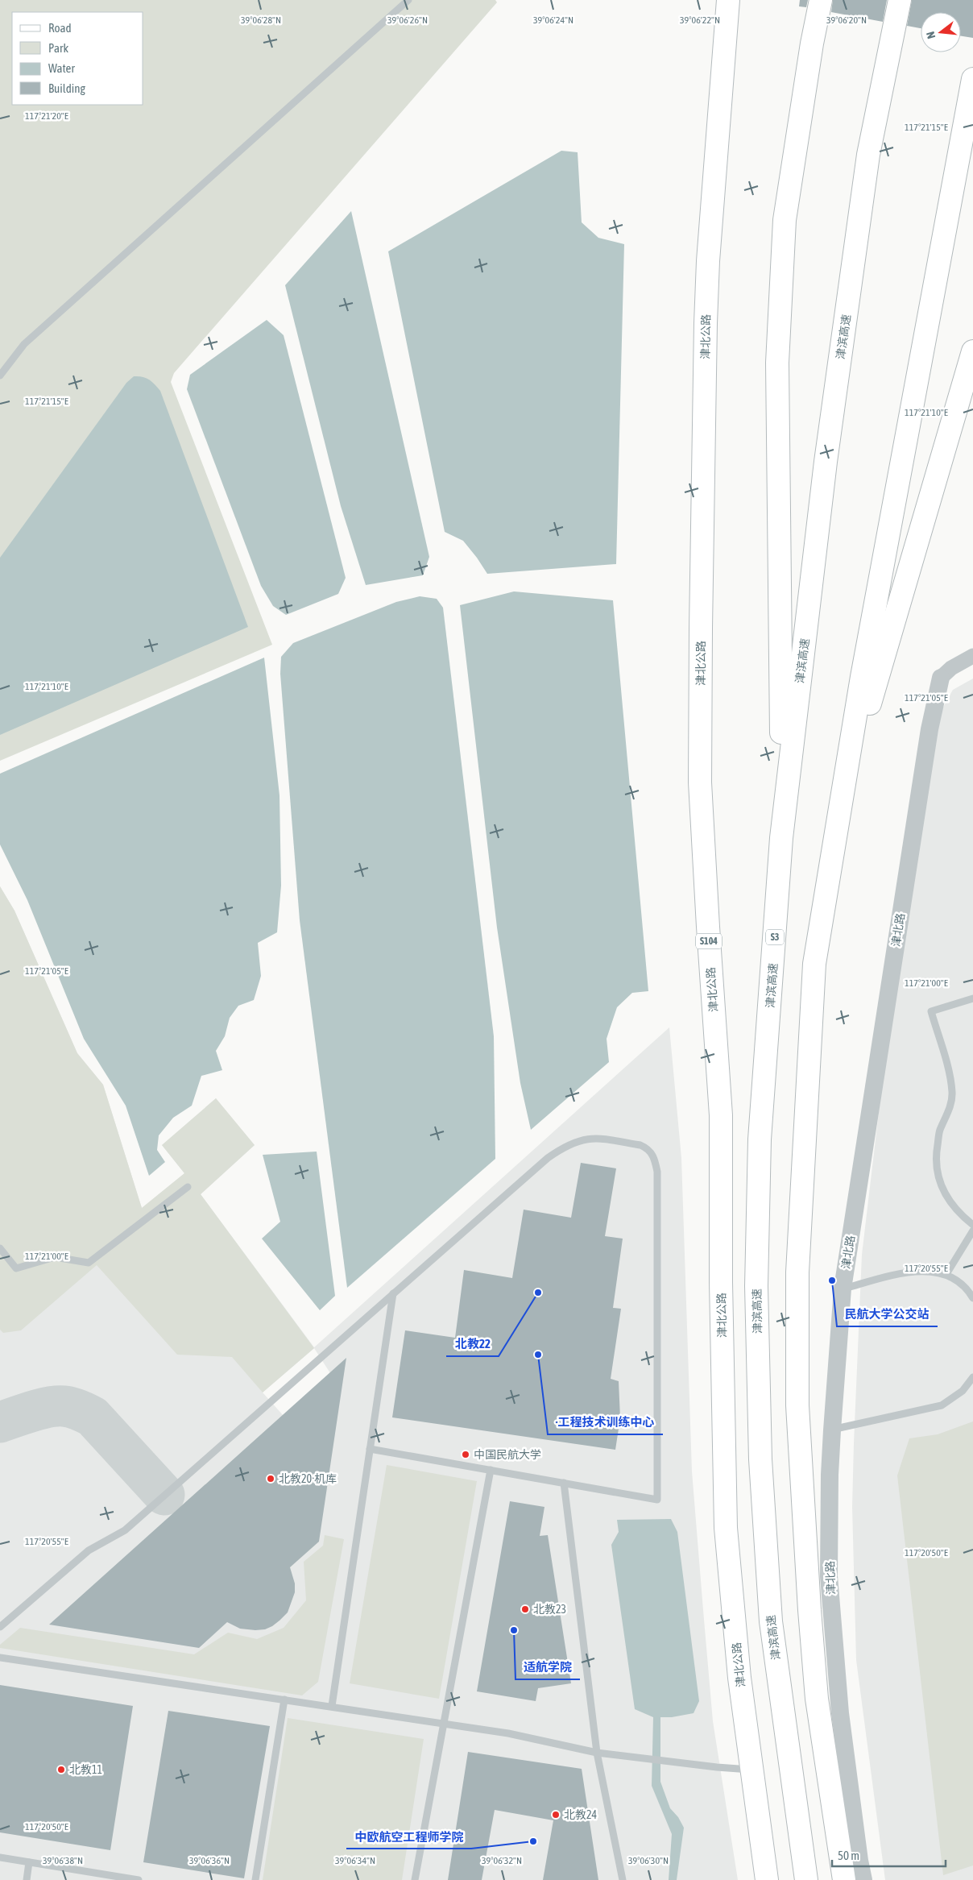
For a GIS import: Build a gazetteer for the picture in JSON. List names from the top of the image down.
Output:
{
  "streets": {
    "main road": [
      "津北公路",
      "津滨高速",
      "S3",
      "S104"
    ],
    "street": ["津北路"]
  },
  "places": [
    "民航大学公交站",
    "北教22",
    "·工程技术训练中心",
    "中国民航大学",
    "北教20·机库",
    "北教23",
    "适航学院",
    "北教11",
    "北教24",
    "中欧航空工程师学院"
  ],
  "legend": [
    "Road",
    "Park",
    "Water",
    "Building"
  ],
  "scale_bar": "50 m",
  "north": "left",
  "coordinates": [
    "39°06'28\"N",
    "39°06'26\"N",
    "39°06'24\"N",
    "39°06'22\"N",
    "39°06'20\"N",
    "117°21'20\"E",
    "117°21'15\"E",
    "117°21'10\"E",
    "117°21'05\"E",
    "117°21'00\"E",
    "117°20'55\"E",
    "117°20'50\"E",
    "39°06'38\"N",
    "39°06'36\"N",
    "39°06'34\"N",
    "39°06'32\"N",
    "39°06'30\"N"
  ]
}
